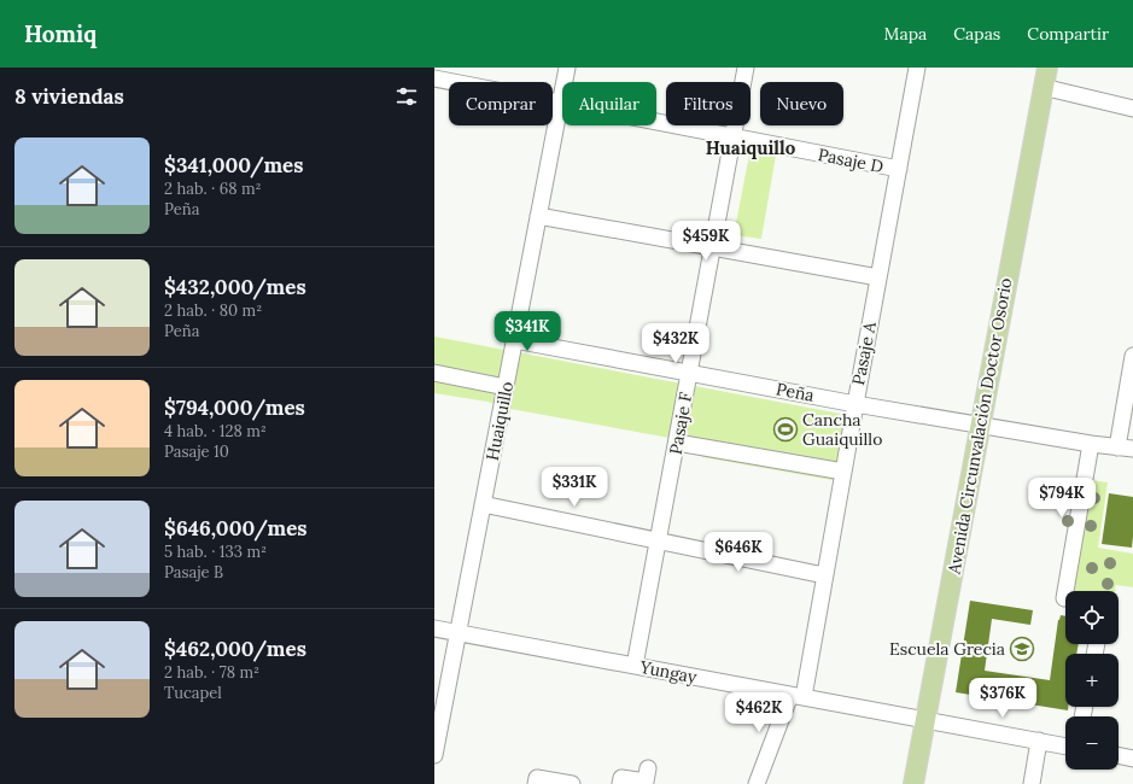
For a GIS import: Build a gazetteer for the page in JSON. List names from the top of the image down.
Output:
{
  "streets": {
    "main road": ["Avenida Circunvalación Doctor Osorio"],
    "street": [
      "Pasaje D",
      "Pasaje A",
      "Peña",
      "Huaiquillo",
      "Pasaje F",
      "Yungay"
    ]
  },
  "crossings": [
    ["Pasaje D", "Pasaje A"],
    ["Pasaje D", "Huaiquillo"],
    ["Pasaje D", "Pasaje F"],
    ["Pasaje A", "Peña"],
    ["Pasaje A", "Yungay"],
    ["Peña", "Huaiquillo"],
    ["Peña", "Pasaje F"],
    ["Peña", "Avenida Circunvalación Doctor Osorio"],
    ["Huaiquillo", "Yungay"],
    ["Pasaje F", "Yungay"],
    ["Avenida Circunvalación Doctor Osorio", "Yungay"]
  ],
  "districts": ["Huaiquillo"],
  "places": {
    "sports": ["Cancha Guaiquillo"],
    "school or university": ["Escuela Grecia"]
  },
  "page": {
    "header": "Homiq",
    "nav": ["Mapa", "Capas", "Compartir"],
    "heading": "8 viviendas",
    "chip": [
      "Comprar",
      "Alquilar",
      "Filtros",
      "Nuevo"
    ],
    "list": [
      {
        "name": "$341,000/mes",
        "note": "2 hab. · 68 m² · Peña"
      },
      {
        "name": "$432,000/mes",
        "note": "2 hab. · 80 m² · Peña"
      },
      {
        "name": "$794,000/mes",
        "note": "4 hab. · 128 m² · Pasaje 10"
      },
      {
        "name": "$646,000/mes",
        "note": "5 hab. · 133 m² · Pasaje B"
      },
      {
        "name": "$462,000/mes",
        "note": "2 hab. · 78 m² · Tucapel"
      }
    ],
    "price": [
      "$459K",
      "$341K",
      "$432K",
      "$331K",
      "$794K",
      "$646K",
      "$376K",
      "$462K"
    ],
    "map_buttons": ["+", "−"]
  }
}
